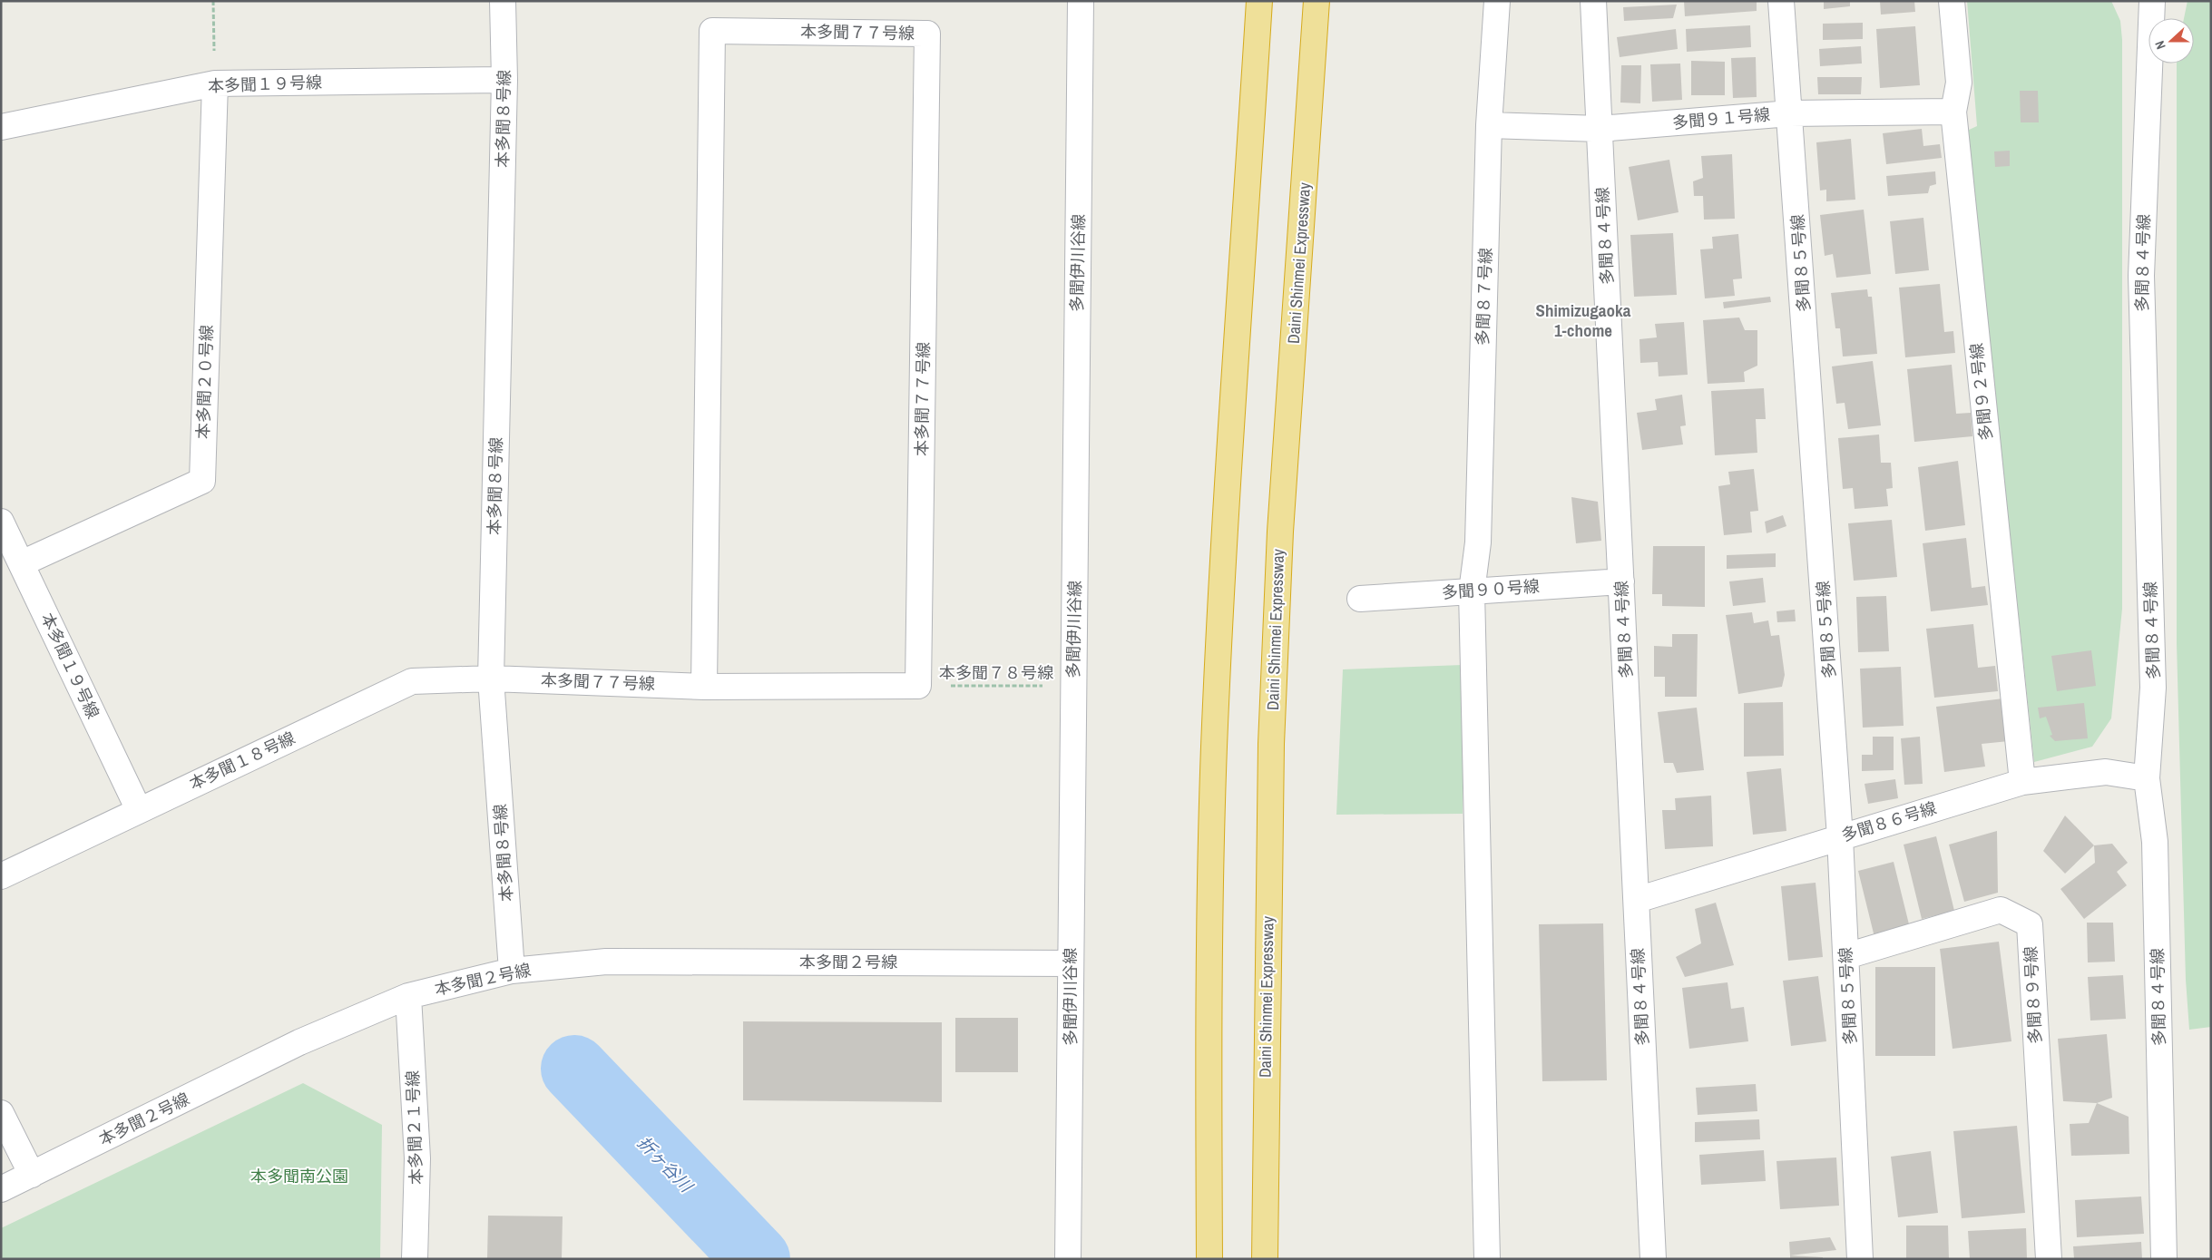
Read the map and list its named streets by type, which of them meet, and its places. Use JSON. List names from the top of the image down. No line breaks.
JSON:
{"streets":{"highway":["Daini Shinmei Expressway"],"street":["本多聞７７号線","本多聞１９号線","本多聞８号線","多聞９１号線","多聞８４号線","多聞伊川谷線","多聞８５号線","多聞８７号線","本多聞２０号線","多聞９２号線","多聞９０号線","本多聞１８号線","多聞８６号線","本多聞２号線","多聞８９号線","本多聞２１号線"],"path":["本多聞７８号線"]},"crossings":[["本多聞７７号線","本多聞８号線"],["本多聞７７号線","本多聞７８号線"],["本多聞７７号線","本多聞１８号線"],["本多聞１９号線","本多聞８号線"],["本多聞１９号線","本多聞２０号線"],["本多聞１９号線","本多聞１８号線"],["本多聞８号線","本多聞１８号線"],["本多聞８号線","本多聞２号線"],["多聞９１号線","多聞８４号線"],["多聞９１号線","多聞８５号線"],["多聞９１号線","多聞８７号線"],["多聞９１号線","多聞９２号線"],["多聞８４号線","多聞９０号線"],["多聞８４号線","多聞８６号線"],["多聞伊川谷線","本多聞７８号線"],["多聞伊川谷線","本多聞２号線"],["多聞８５号線","多聞８６号線"],["多聞８５号線","多聞８９号線"],["多聞８７号線","多聞９０号線"],["多聞９２号線","多聞８６号線"],["本多聞２号線","本多聞２１号線"]],"districts":["Shimizugaoka 1-chome"],"water":["折ヶ谷川"],"parks":["本多聞南公園"],"north":"left"}
